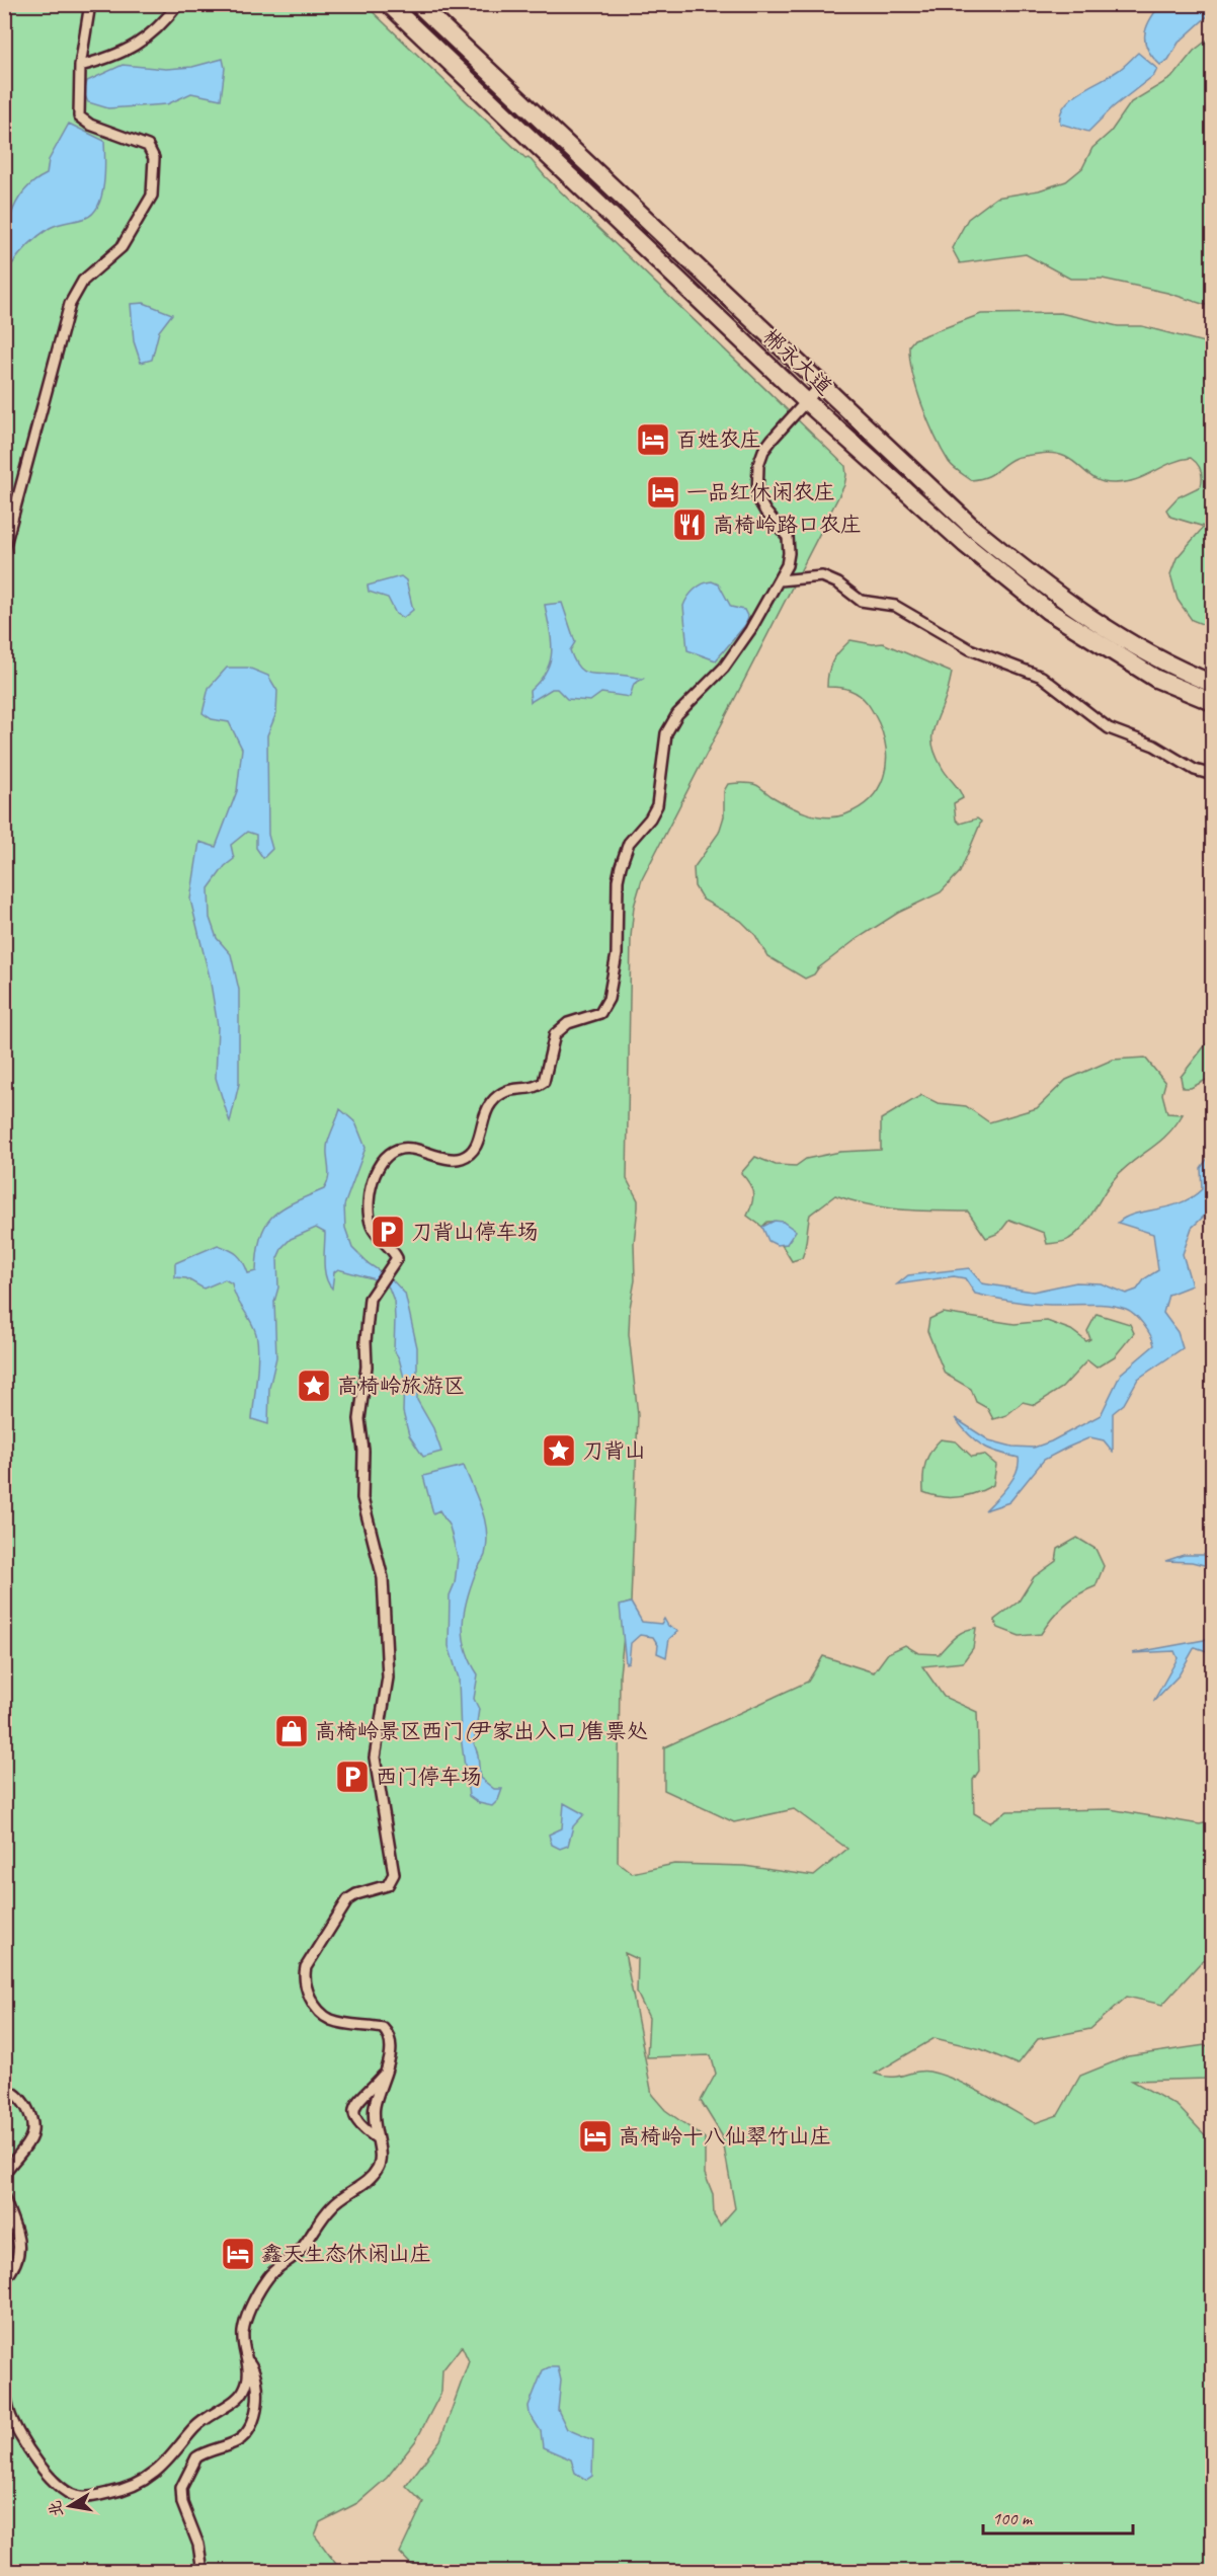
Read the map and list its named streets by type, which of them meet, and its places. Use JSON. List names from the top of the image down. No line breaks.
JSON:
{"streets":{"highway":["郴永大道"]},"places":{"hotel":["百姓农庄","一品红休闲农庄","高椅岭十八仙翠竹山庄","鑫天生态休闲山庄"],"restaurant":["高椅岭路口农庄"],"parking":["刀背山停车场","西门停车场"],"place":["高椅岭旅游区","刀背山"],"shop":["高椅岭景区西门(尹家出入口)售票处"]},"scale_bar":"100 m","north":"left"}
